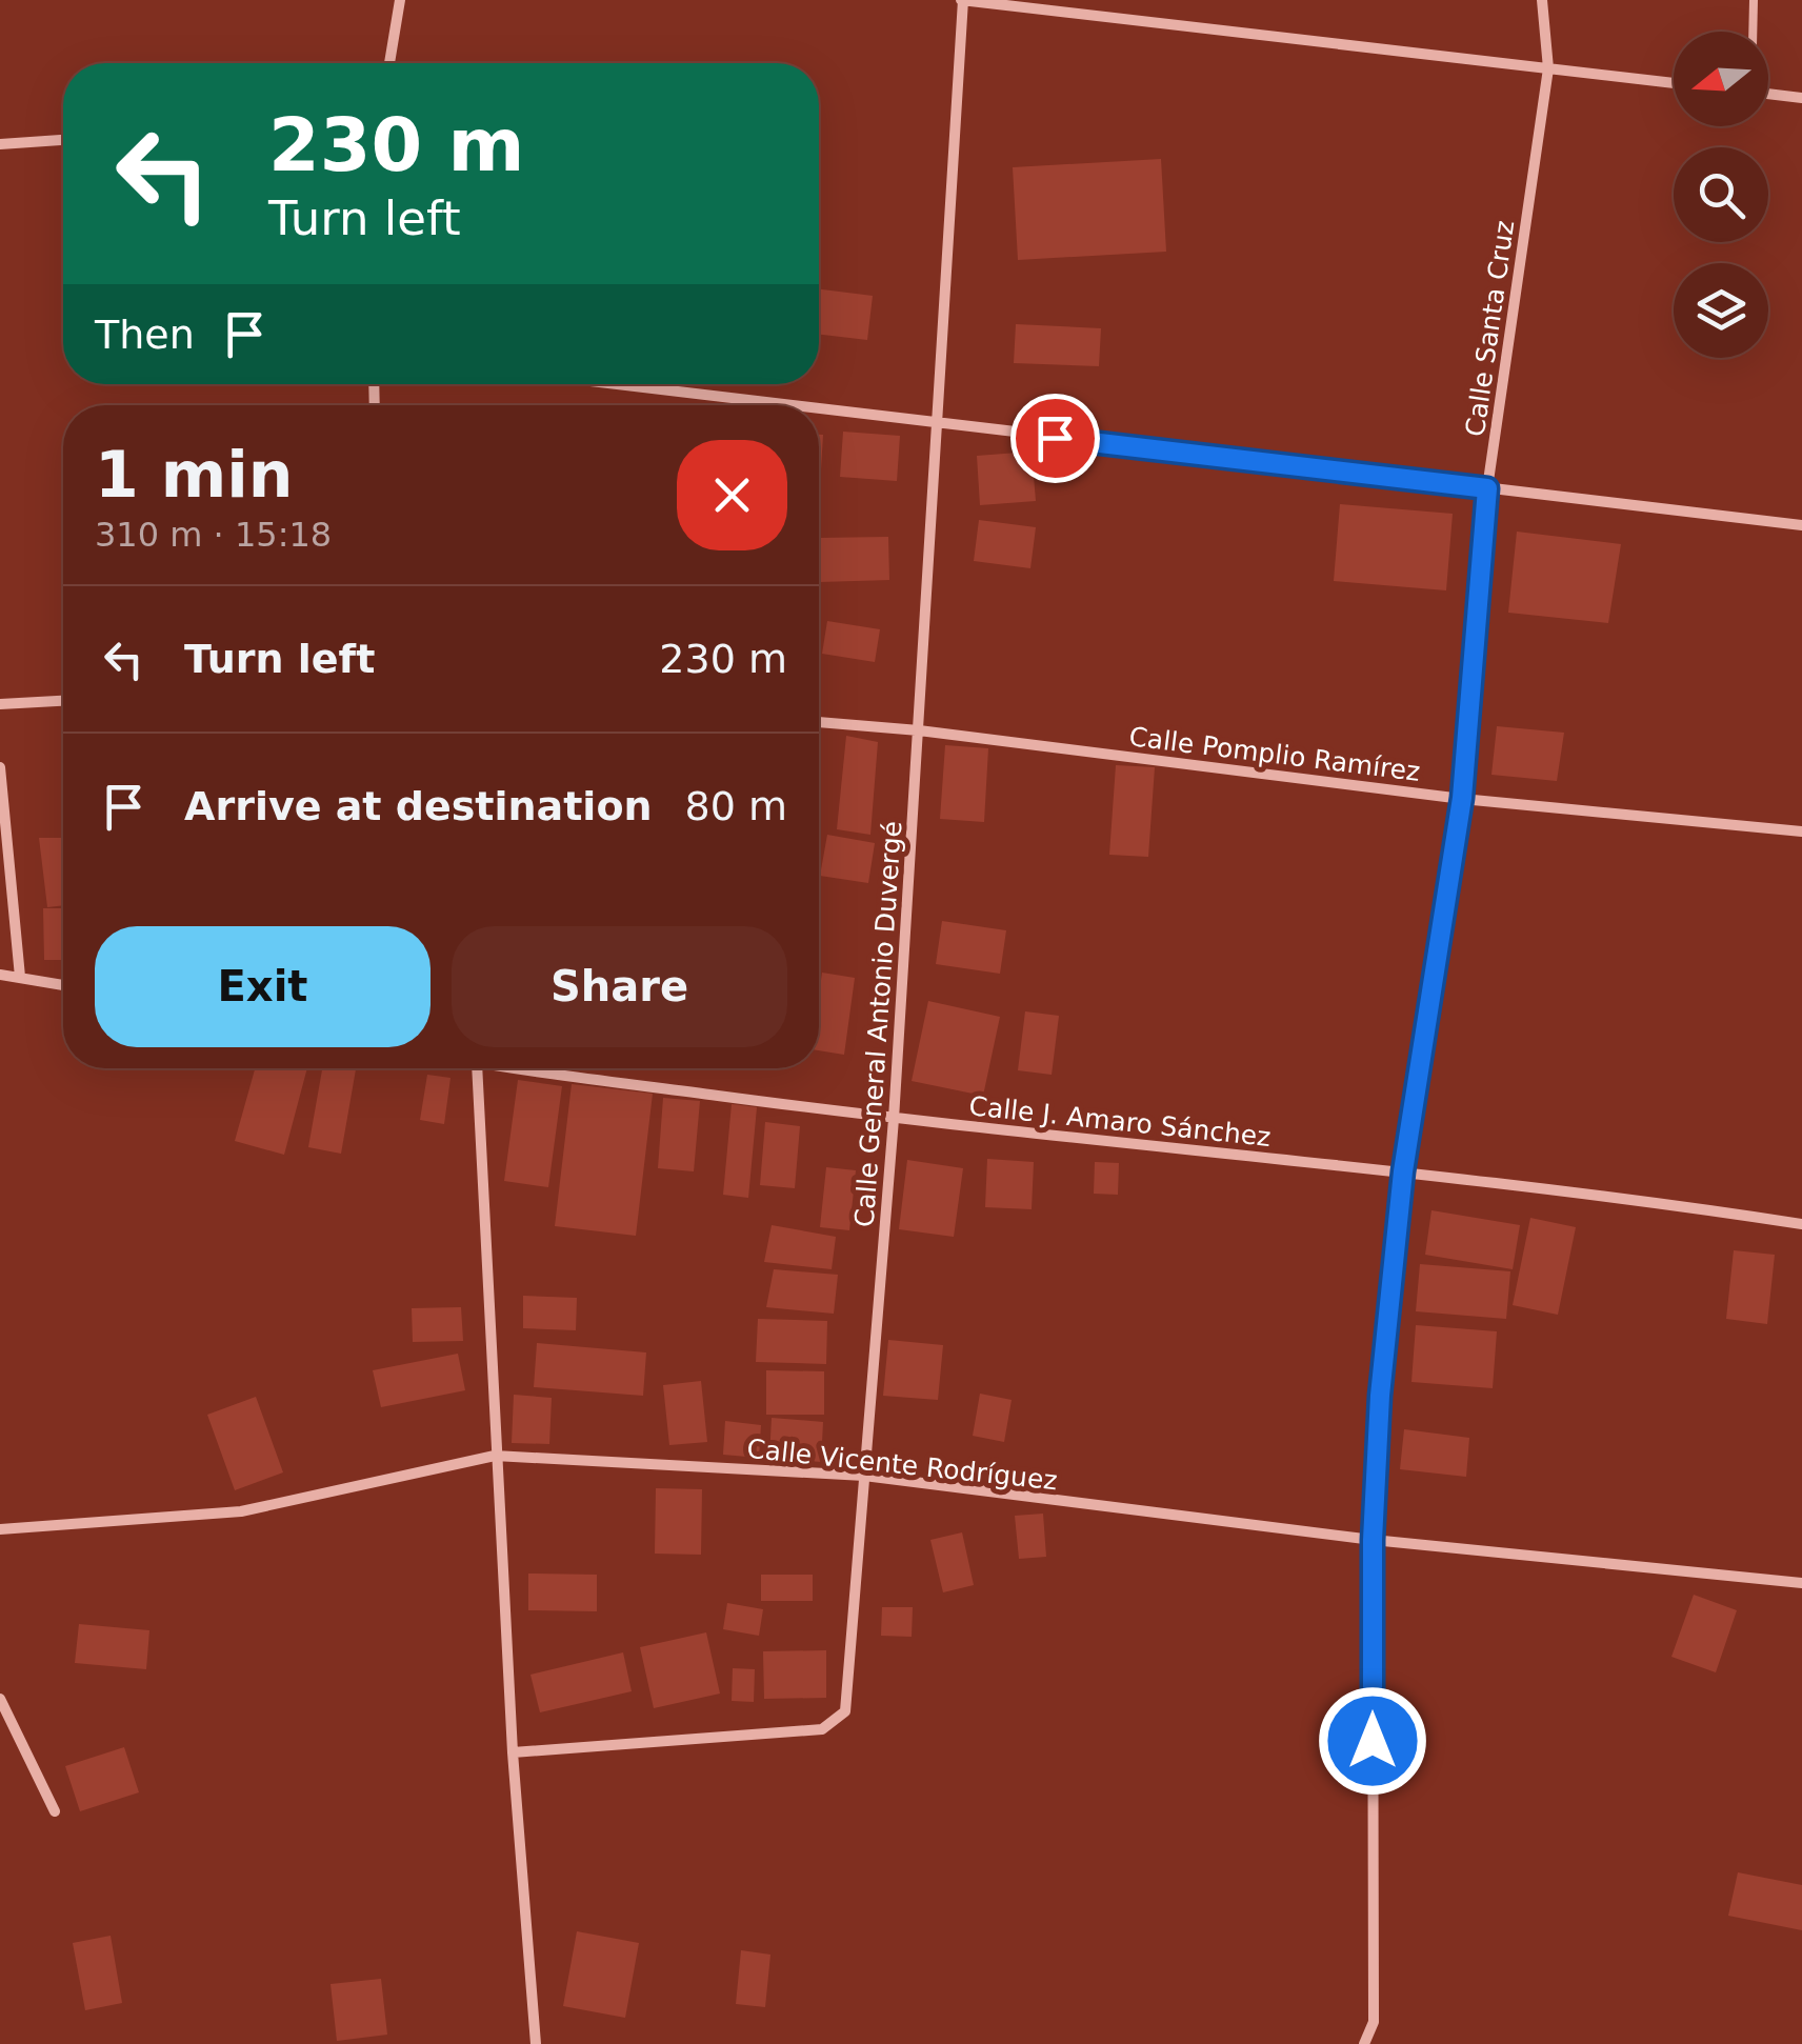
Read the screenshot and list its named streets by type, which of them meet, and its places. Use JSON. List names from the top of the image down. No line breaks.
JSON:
{"streets":{"street":["Calle Santa Cruz","Calle Pomplio Ramírez","Calle General Antonio Duvergé","Calle J. Amaro Sánchez","Calle Vicente Rodríguez"]},"crossings":[["Calle Santa Cruz","Calle Pomplio Ramírez"],["Calle Santa Cruz","Calle J. Amaro Sánchez"],["Calle Santa Cruz","Calle Vicente Rodríguez"],["Calle Pomplio Ramírez","Calle General Antonio Duvergé"],["Calle General Antonio Duvergé","Calle J. Amaro Sánchez"],["Calle General Antonio Duvergé","Calle Vicente Rodríguez"]],"north":"left","page":{"turn":["230 m","Turn left"],"then":"Then","heading":["1 min","310 m · 15:18"],"list":[{"name":"Turn left","value":"230 m"},{"name":"Arrive at destination","value":"80 m"}],"buttons":["Exit","Share"]}}
